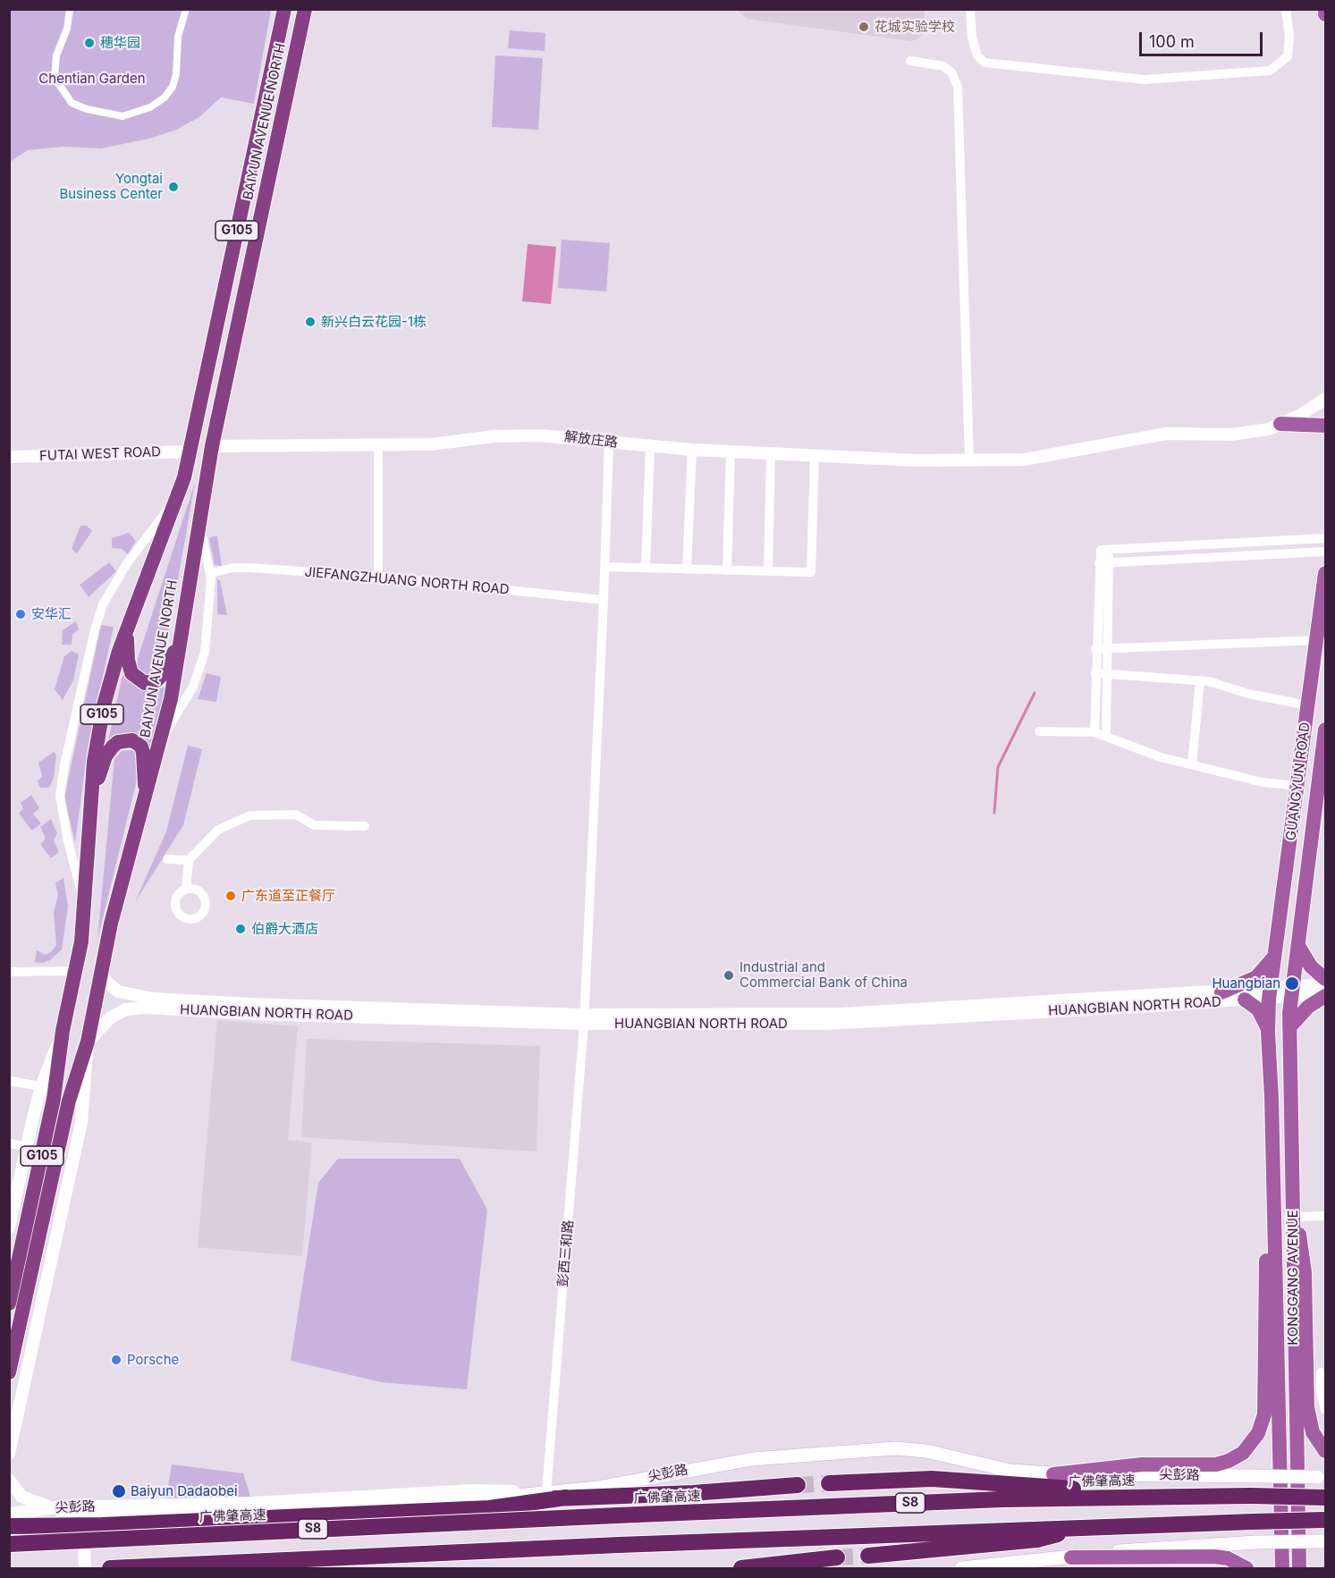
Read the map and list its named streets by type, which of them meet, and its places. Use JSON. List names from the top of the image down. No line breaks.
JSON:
{"streets":{"highway":["BAIYUN AVENUE NORTH","G105","广佛肇高速","S8"],"main road":["GUANGYUN ROAD","KONGGANG AVENUE","尖彭路"],"street":["解放庄路","FUTAI WEST ROAD","JIEFANGZHUANG NORTH ROAD","HUANGBIAN NORTH ROAD","彭西三和路"]},"crossings":[["BAIYUN AVENUE NORTH","解放庄路"],["BAIYUN AVENUE NORTH","FUTAI WEST ROAD"],["BAIYUN AVENUE NORTH","HUANGBIAN NORTH ROAD"],["解放庄路","彭西三和路"],["JIEFANGZHUANG NORTH ROAD","彭西三和路"],["GUANGYUN ROAD","HUANGBIAN NORTH ROAD"],["GUANGYUN ROAD","KONGGANG AVENUE"],["HUANGBIAN NORTH ROAD","彭西三和路"],["HUANGBIAN NORTH ROAD","KONGGANG AVENUE"],["彭西三和路","尖彭路"]],"parks":["Chentian Garden"],"places":["花城实验学校","穗华园","Yongtai Business Center","新兴白云花园-1栋","安华汇","广东道至正餐厅","伯爵大酒店","Industrial and Commercial Bank of China","Huangbian","Porsche","Baiyun Dadaobei"],"scale_bar":"100 m"}
